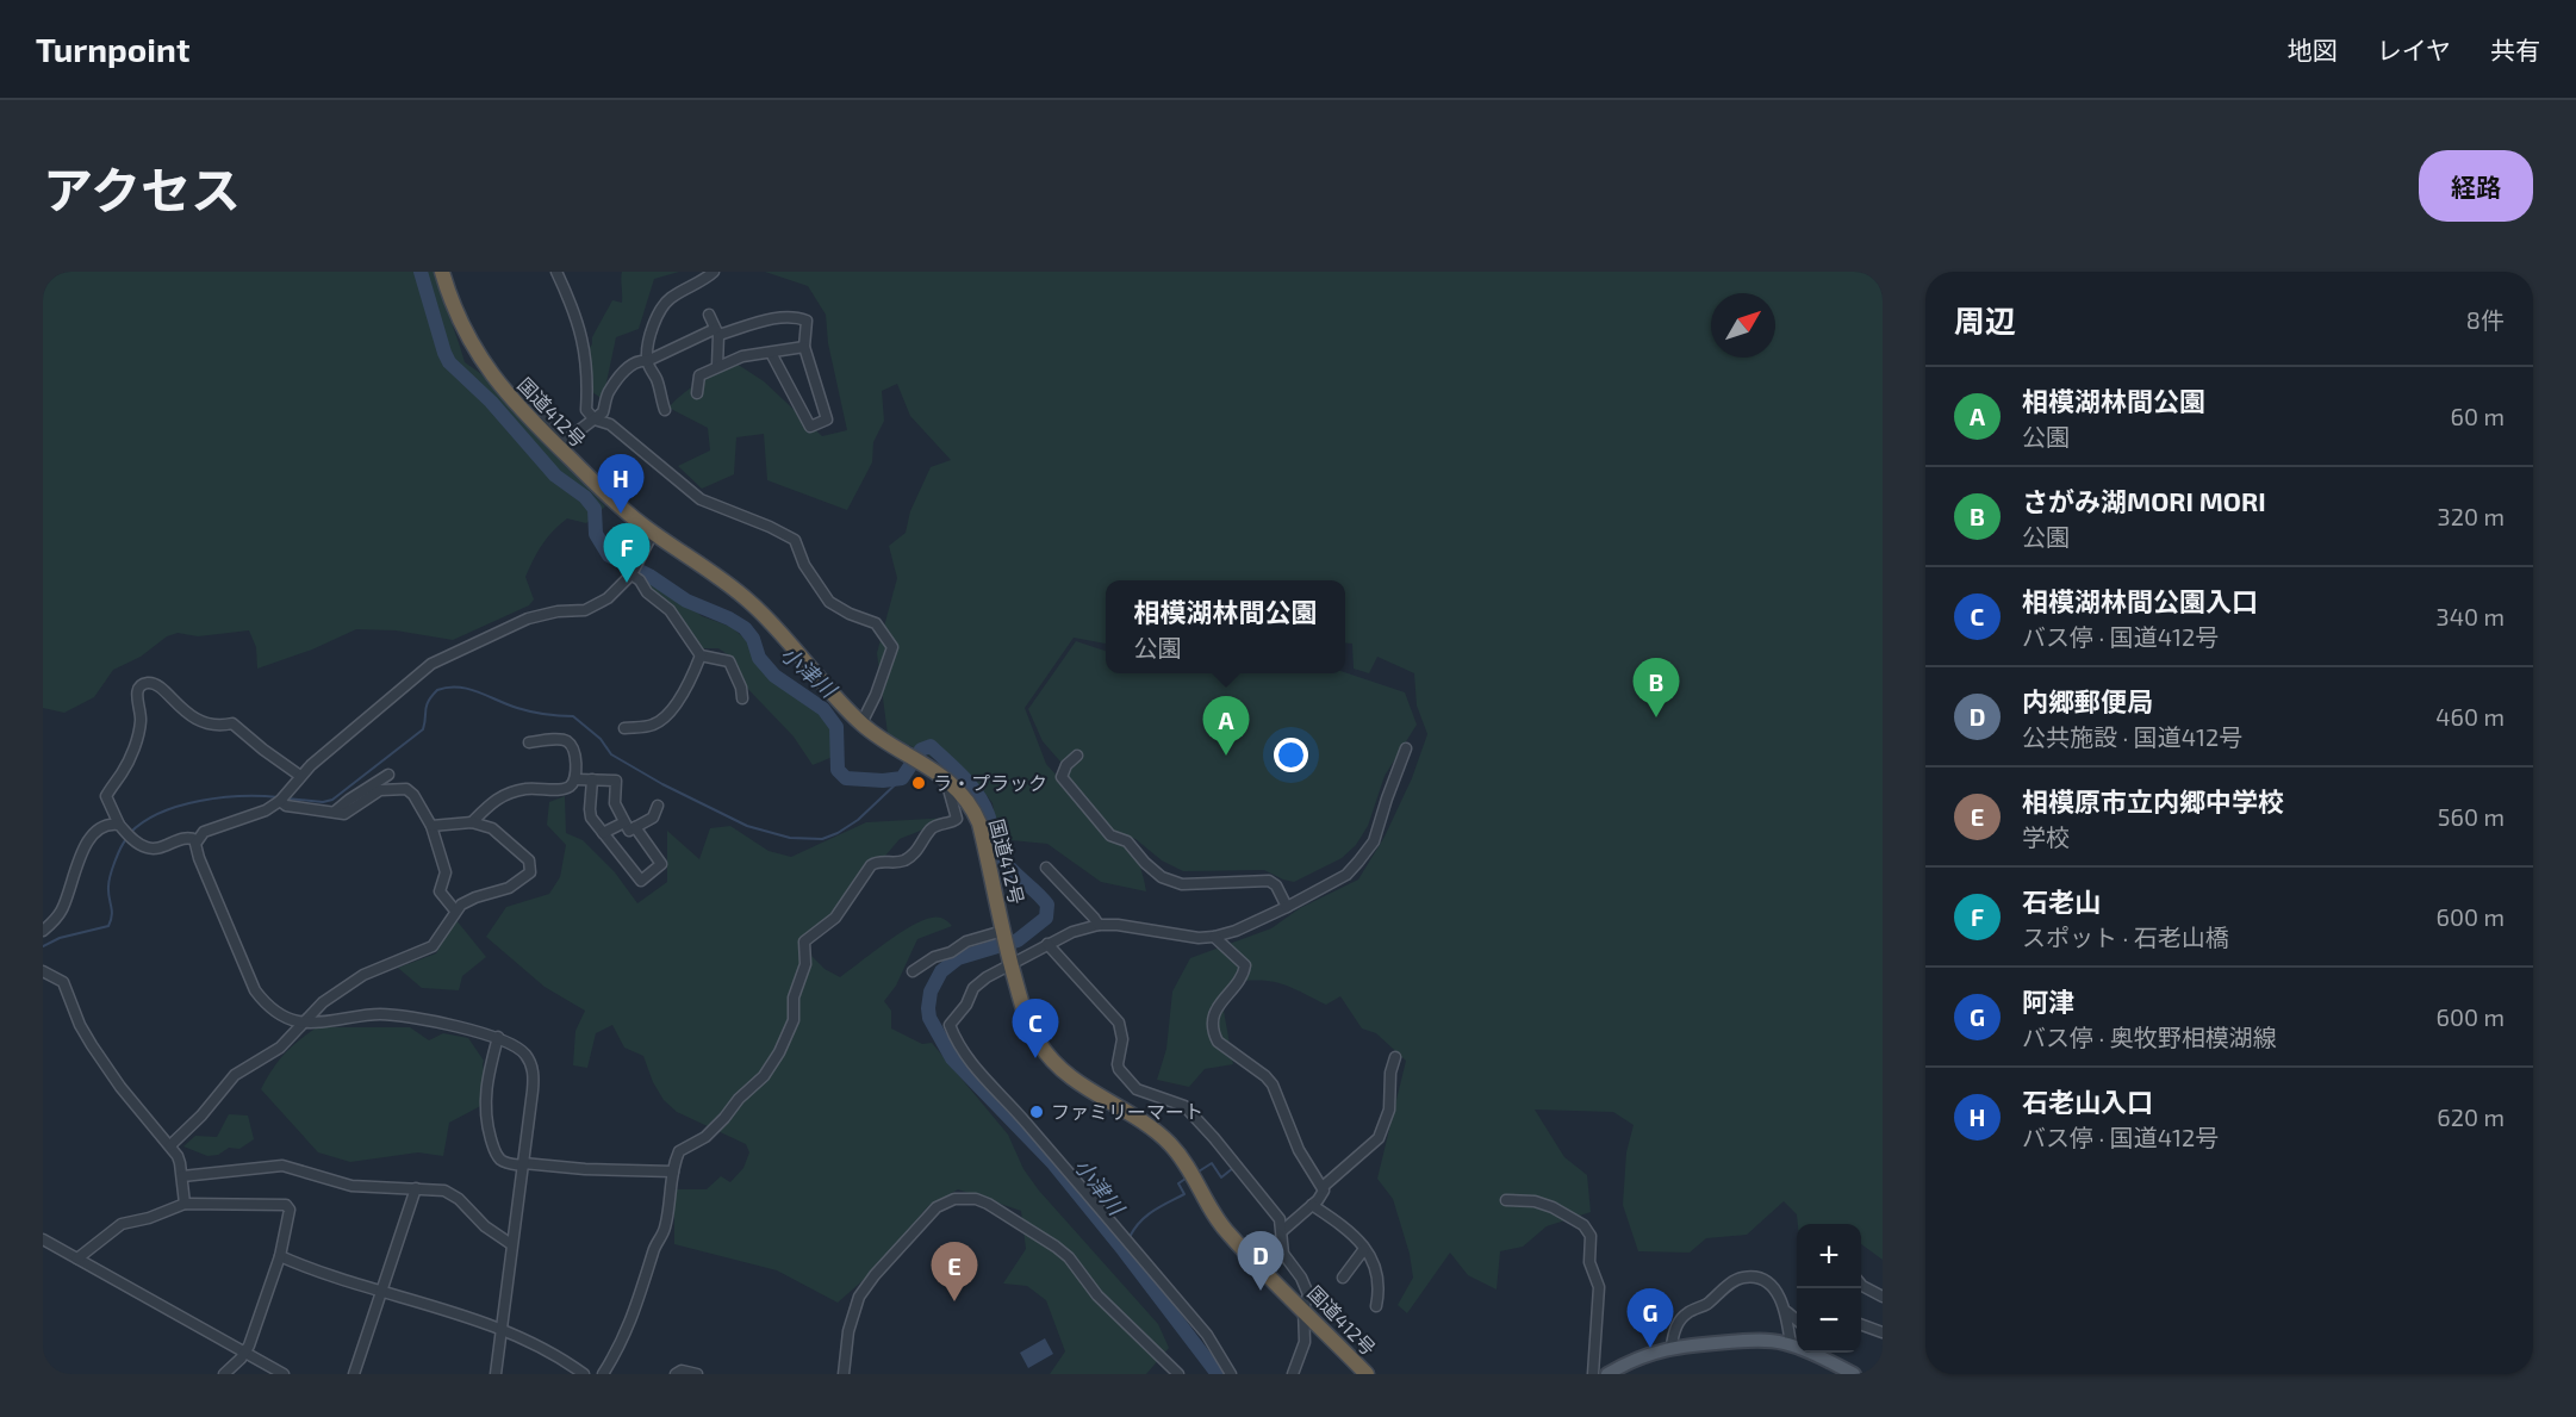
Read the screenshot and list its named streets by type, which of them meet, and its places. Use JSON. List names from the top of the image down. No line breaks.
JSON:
{"streets":{"highway":["国道412号"]},"water":["小津川"],"places":["ラ・プラック","ファミリーマート"],"north":"top right","page":{"header":"Turnpoint","nav":["地図","レイヤ","共有"],"title":"アクセス","buttons":"経路","heading":["周辺","8件"],"list":[{"mark":"A","name":"相模湖林間公園","note":"公園","value":"60 m"},{"mark":"B","name":"さがみ湖MORI MORI","note":"公園","value":"320 m"},{"mark":"C","name":"相模湖林間公園入口","note":"バス停 · 国道412号","value":"340 m"},{"mark":"D","name":"内郷郵便局","note":"公共施設 · 国道412号","value":"460 m"},{"mark":"E","name":"相模原市立内郷中学校","note":"学校","value":"560 m"},{"mark":"F","name":"石老山","note":"スポット · 石老山橋","value":"600 m"},{"mark":"G","name":"阿津","note":"バス停 · 奥牧野相模湖線","value":"600 m"},{"mark":"H","name":"石老山入口","note":"バス停 · 国道412号","value":"620 m"}],"pins":["H","F","B","A","C","D","E","G"],"popup":["相模湖林間公園","公園"],"map_buttons":["+","−"]}}
